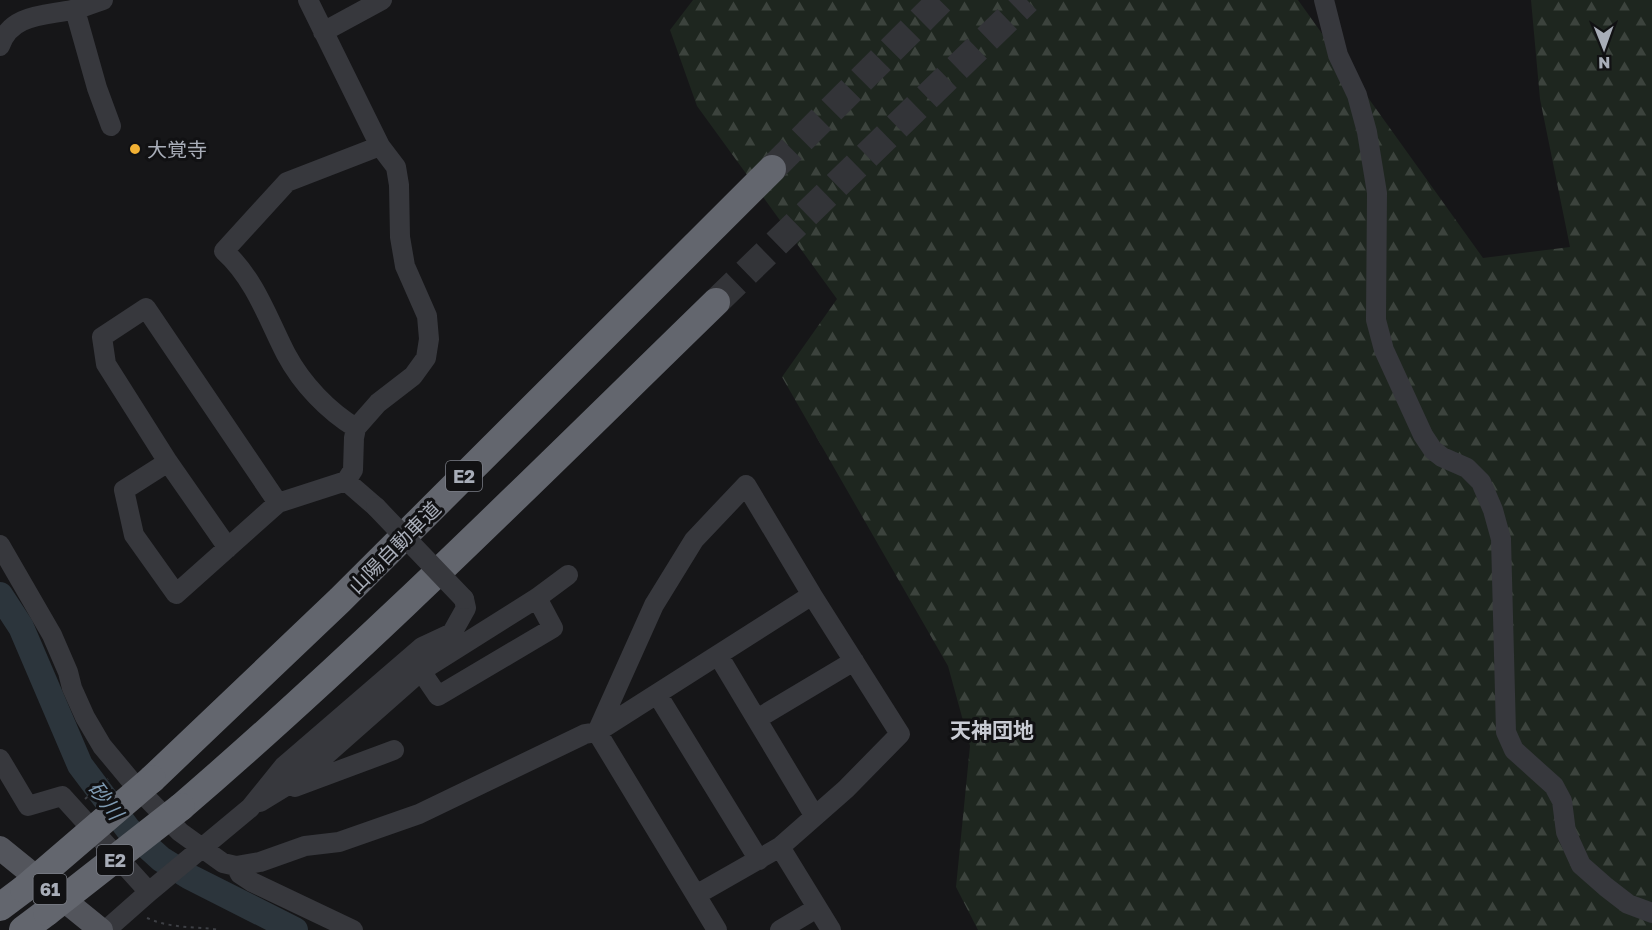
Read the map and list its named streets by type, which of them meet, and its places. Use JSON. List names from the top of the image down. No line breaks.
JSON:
{"streets":{"highway":["E2","山陽自動車道"],"main road":["61"]},"districts":["天神団地"],"water":["砂川"],"places":["大覚寺"],"north":"bottom"}
